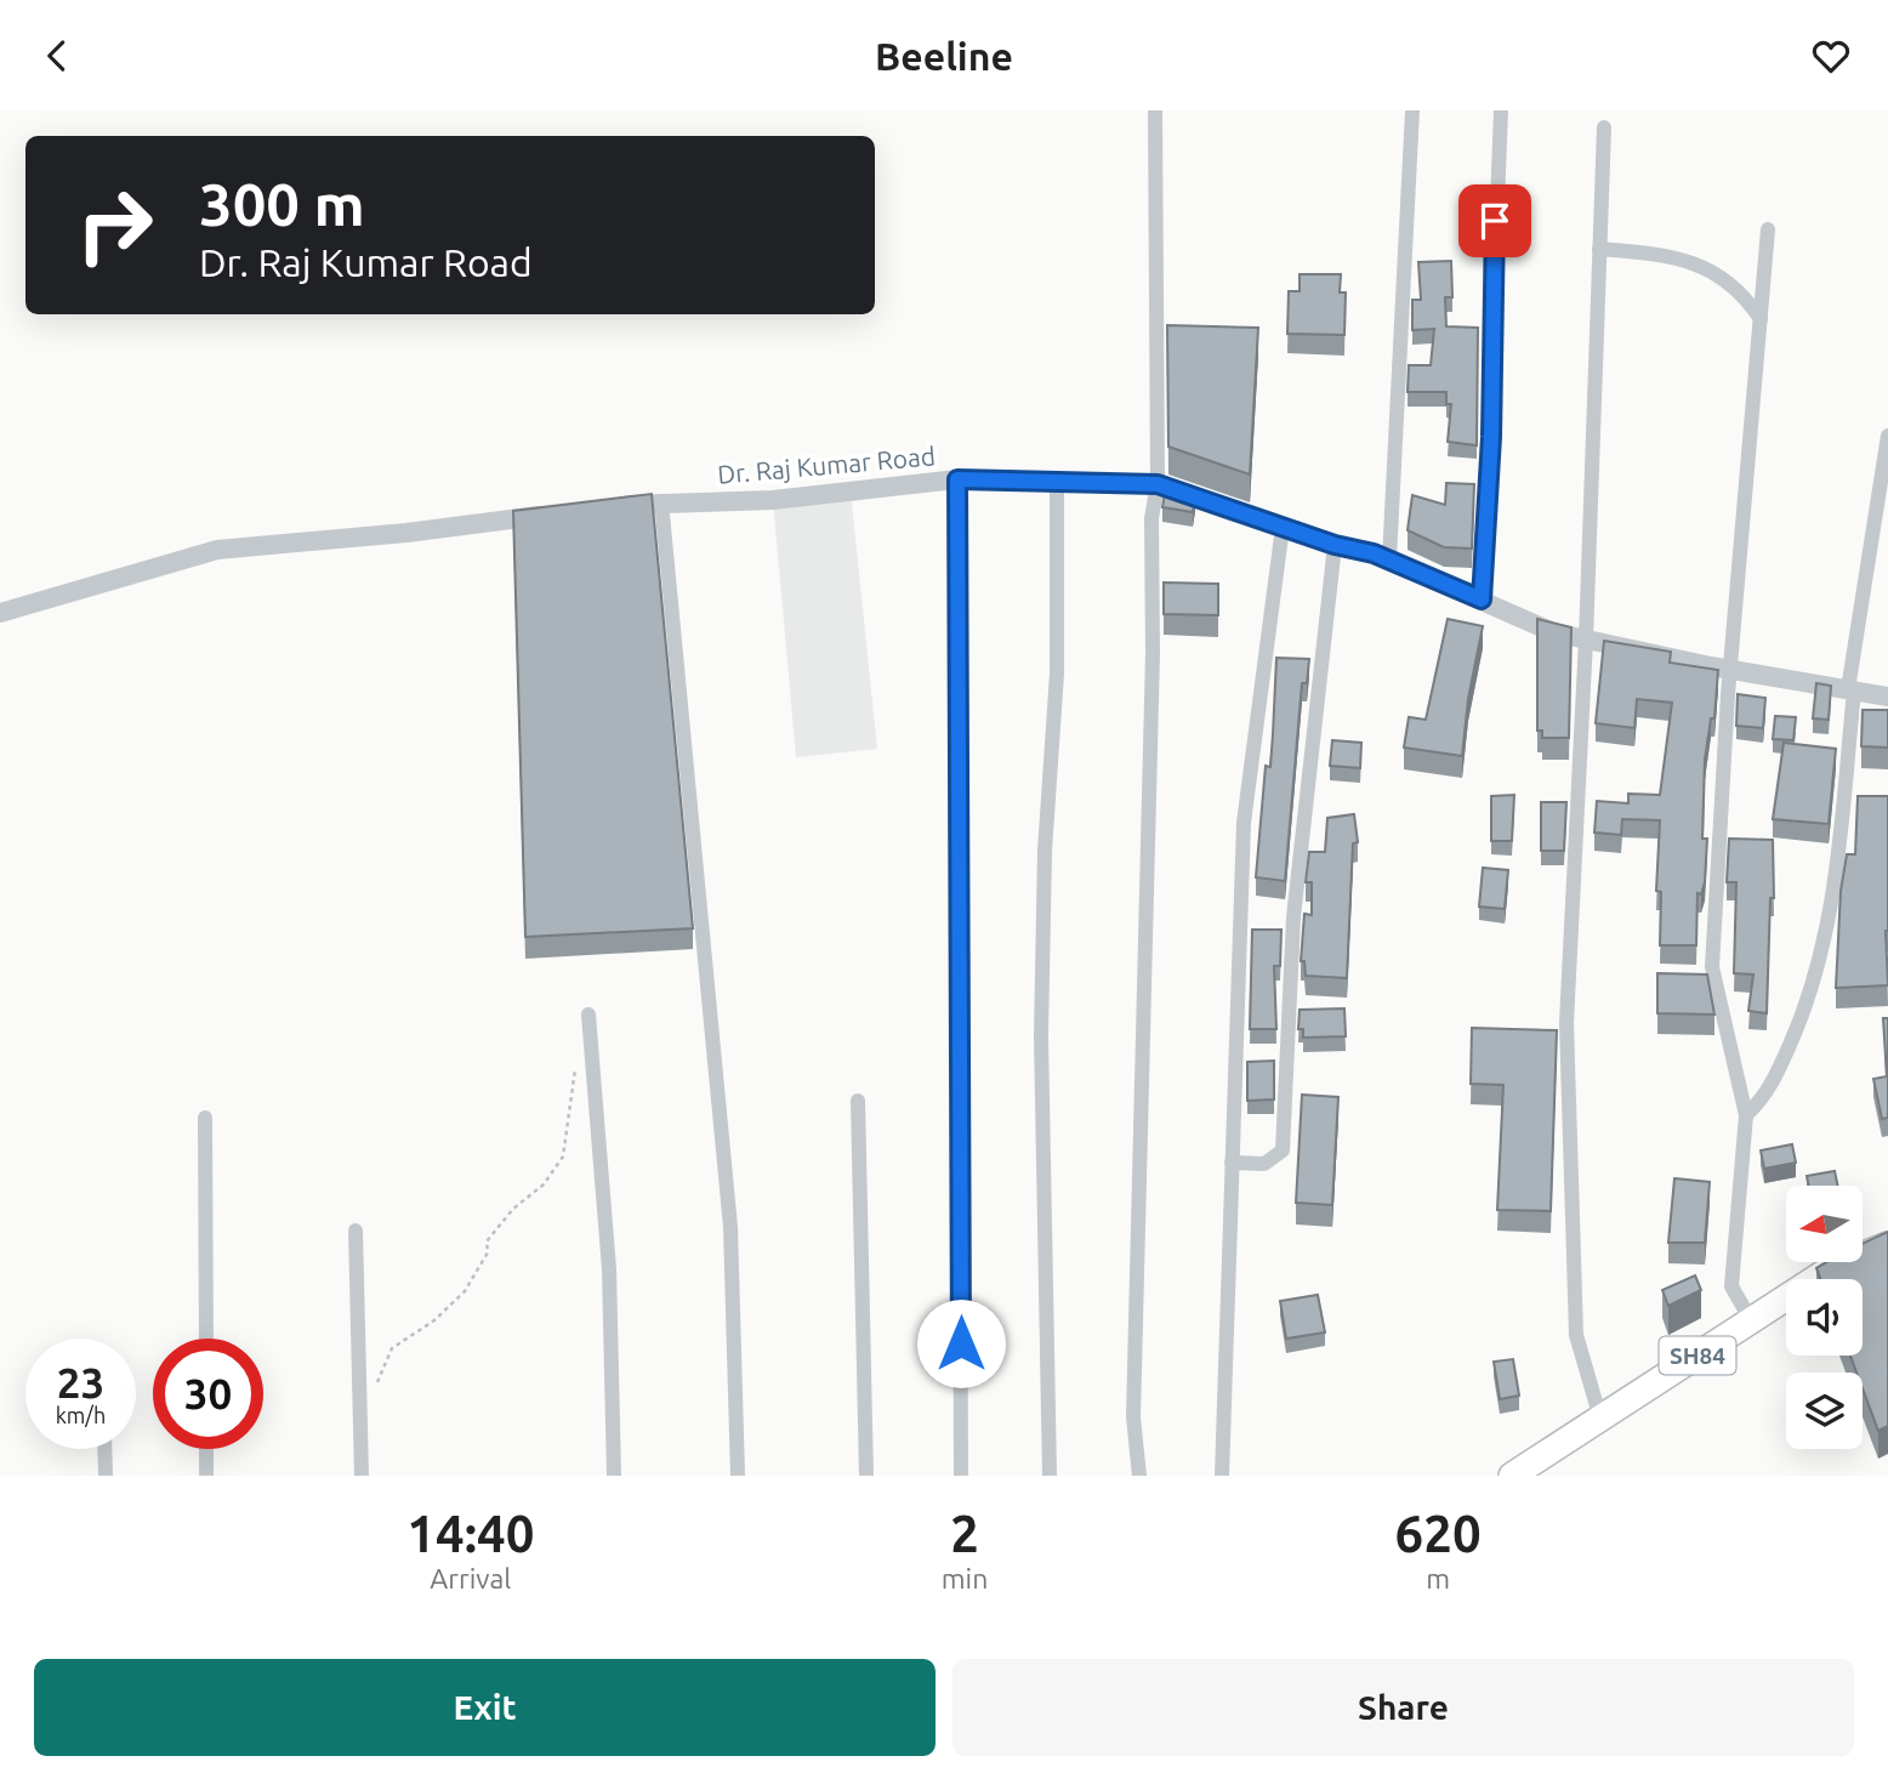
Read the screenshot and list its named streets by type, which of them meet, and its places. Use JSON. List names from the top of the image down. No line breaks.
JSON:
{"streets":{"main road":["SH84"],"street":["Dr. Raj Kumar Road"]},"north":"left","page":{"header":"Beeline","turn":["300 m","Dr. Raj Kumar Road"],"speed":"23 km/h","limit":"30","eta":["14:40","Arrival","2","min","620","m"],"buttons":["Exit","Share"]}}
